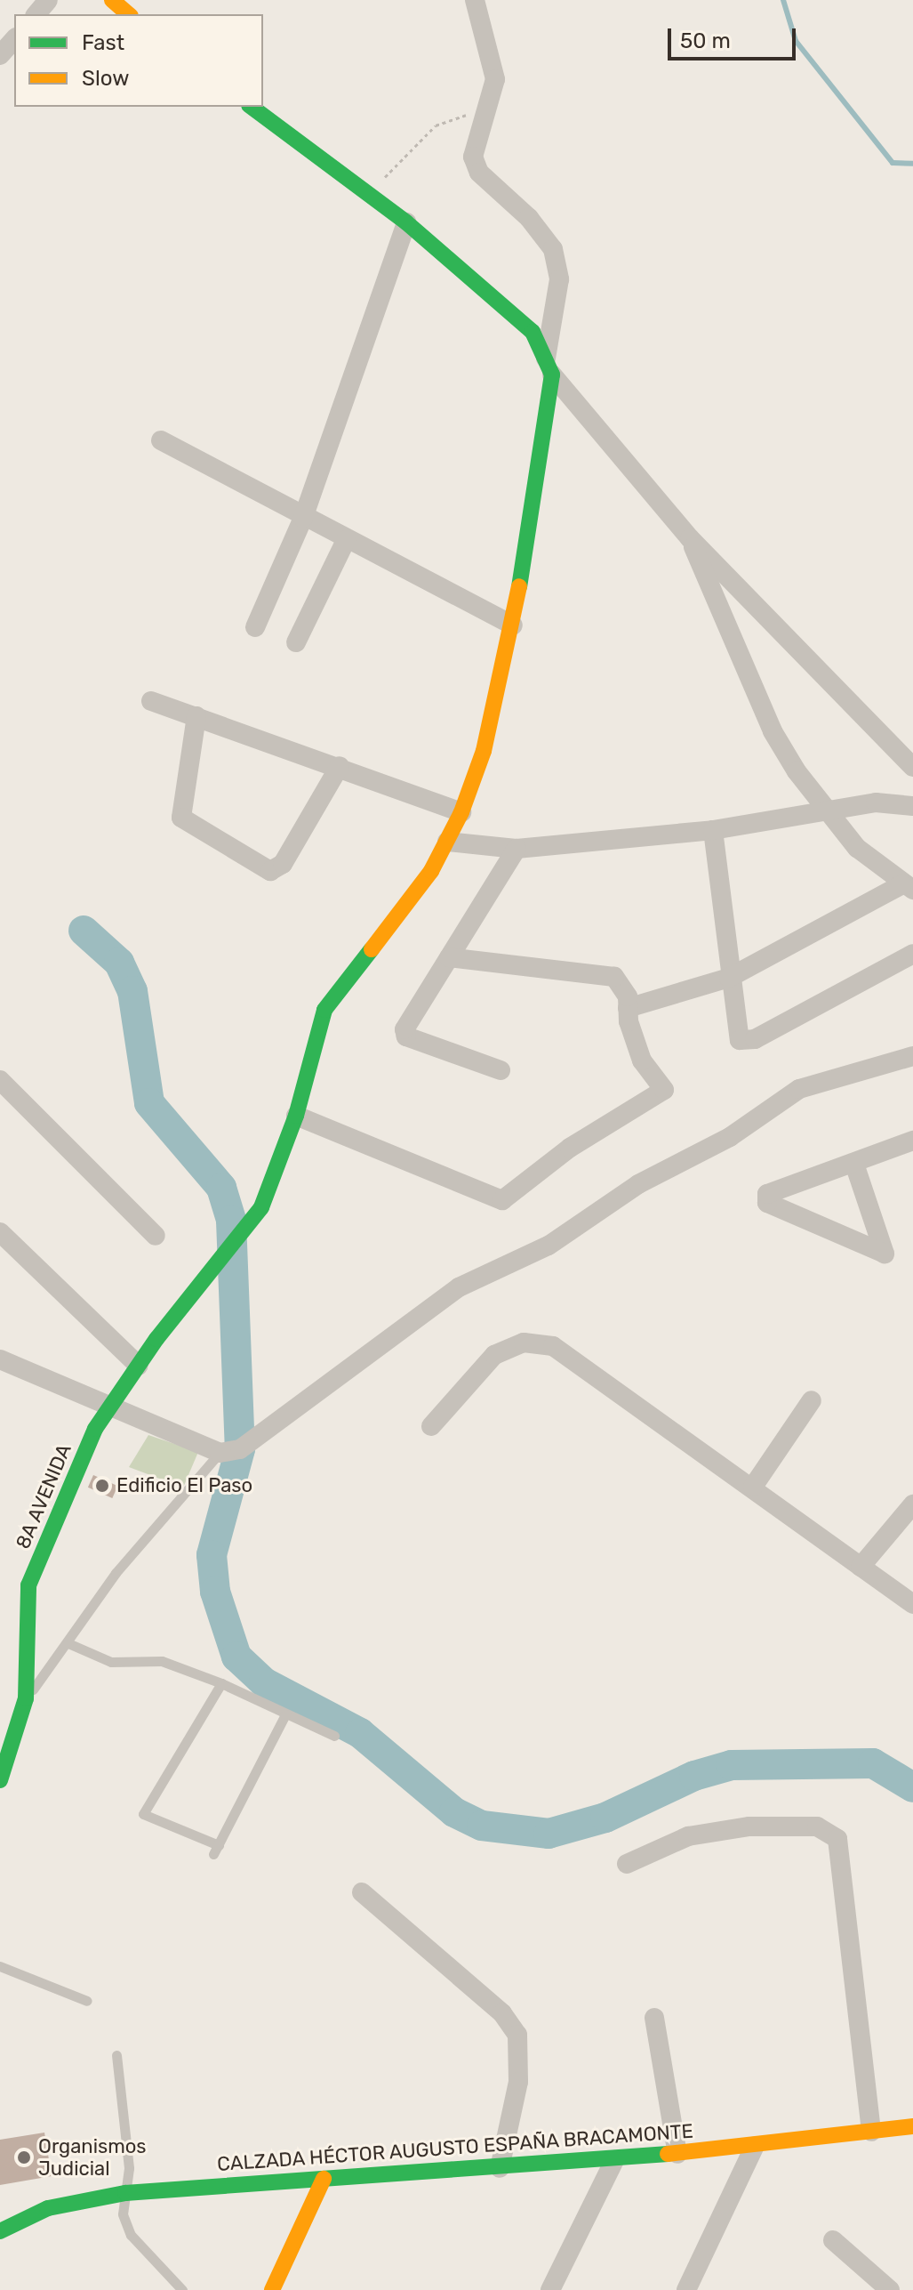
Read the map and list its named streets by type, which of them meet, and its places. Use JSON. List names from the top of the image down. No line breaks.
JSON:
{"streets":{"street":["8A AVENIDA","CALZADA HÉCTOR AUGUSTO ESPAÑA BRACAMONTE"]},"places":["Edificio El Paso","Organismos Judicial"],"legend":["Fast","Slow"],"scale_bar":"50 m"}
